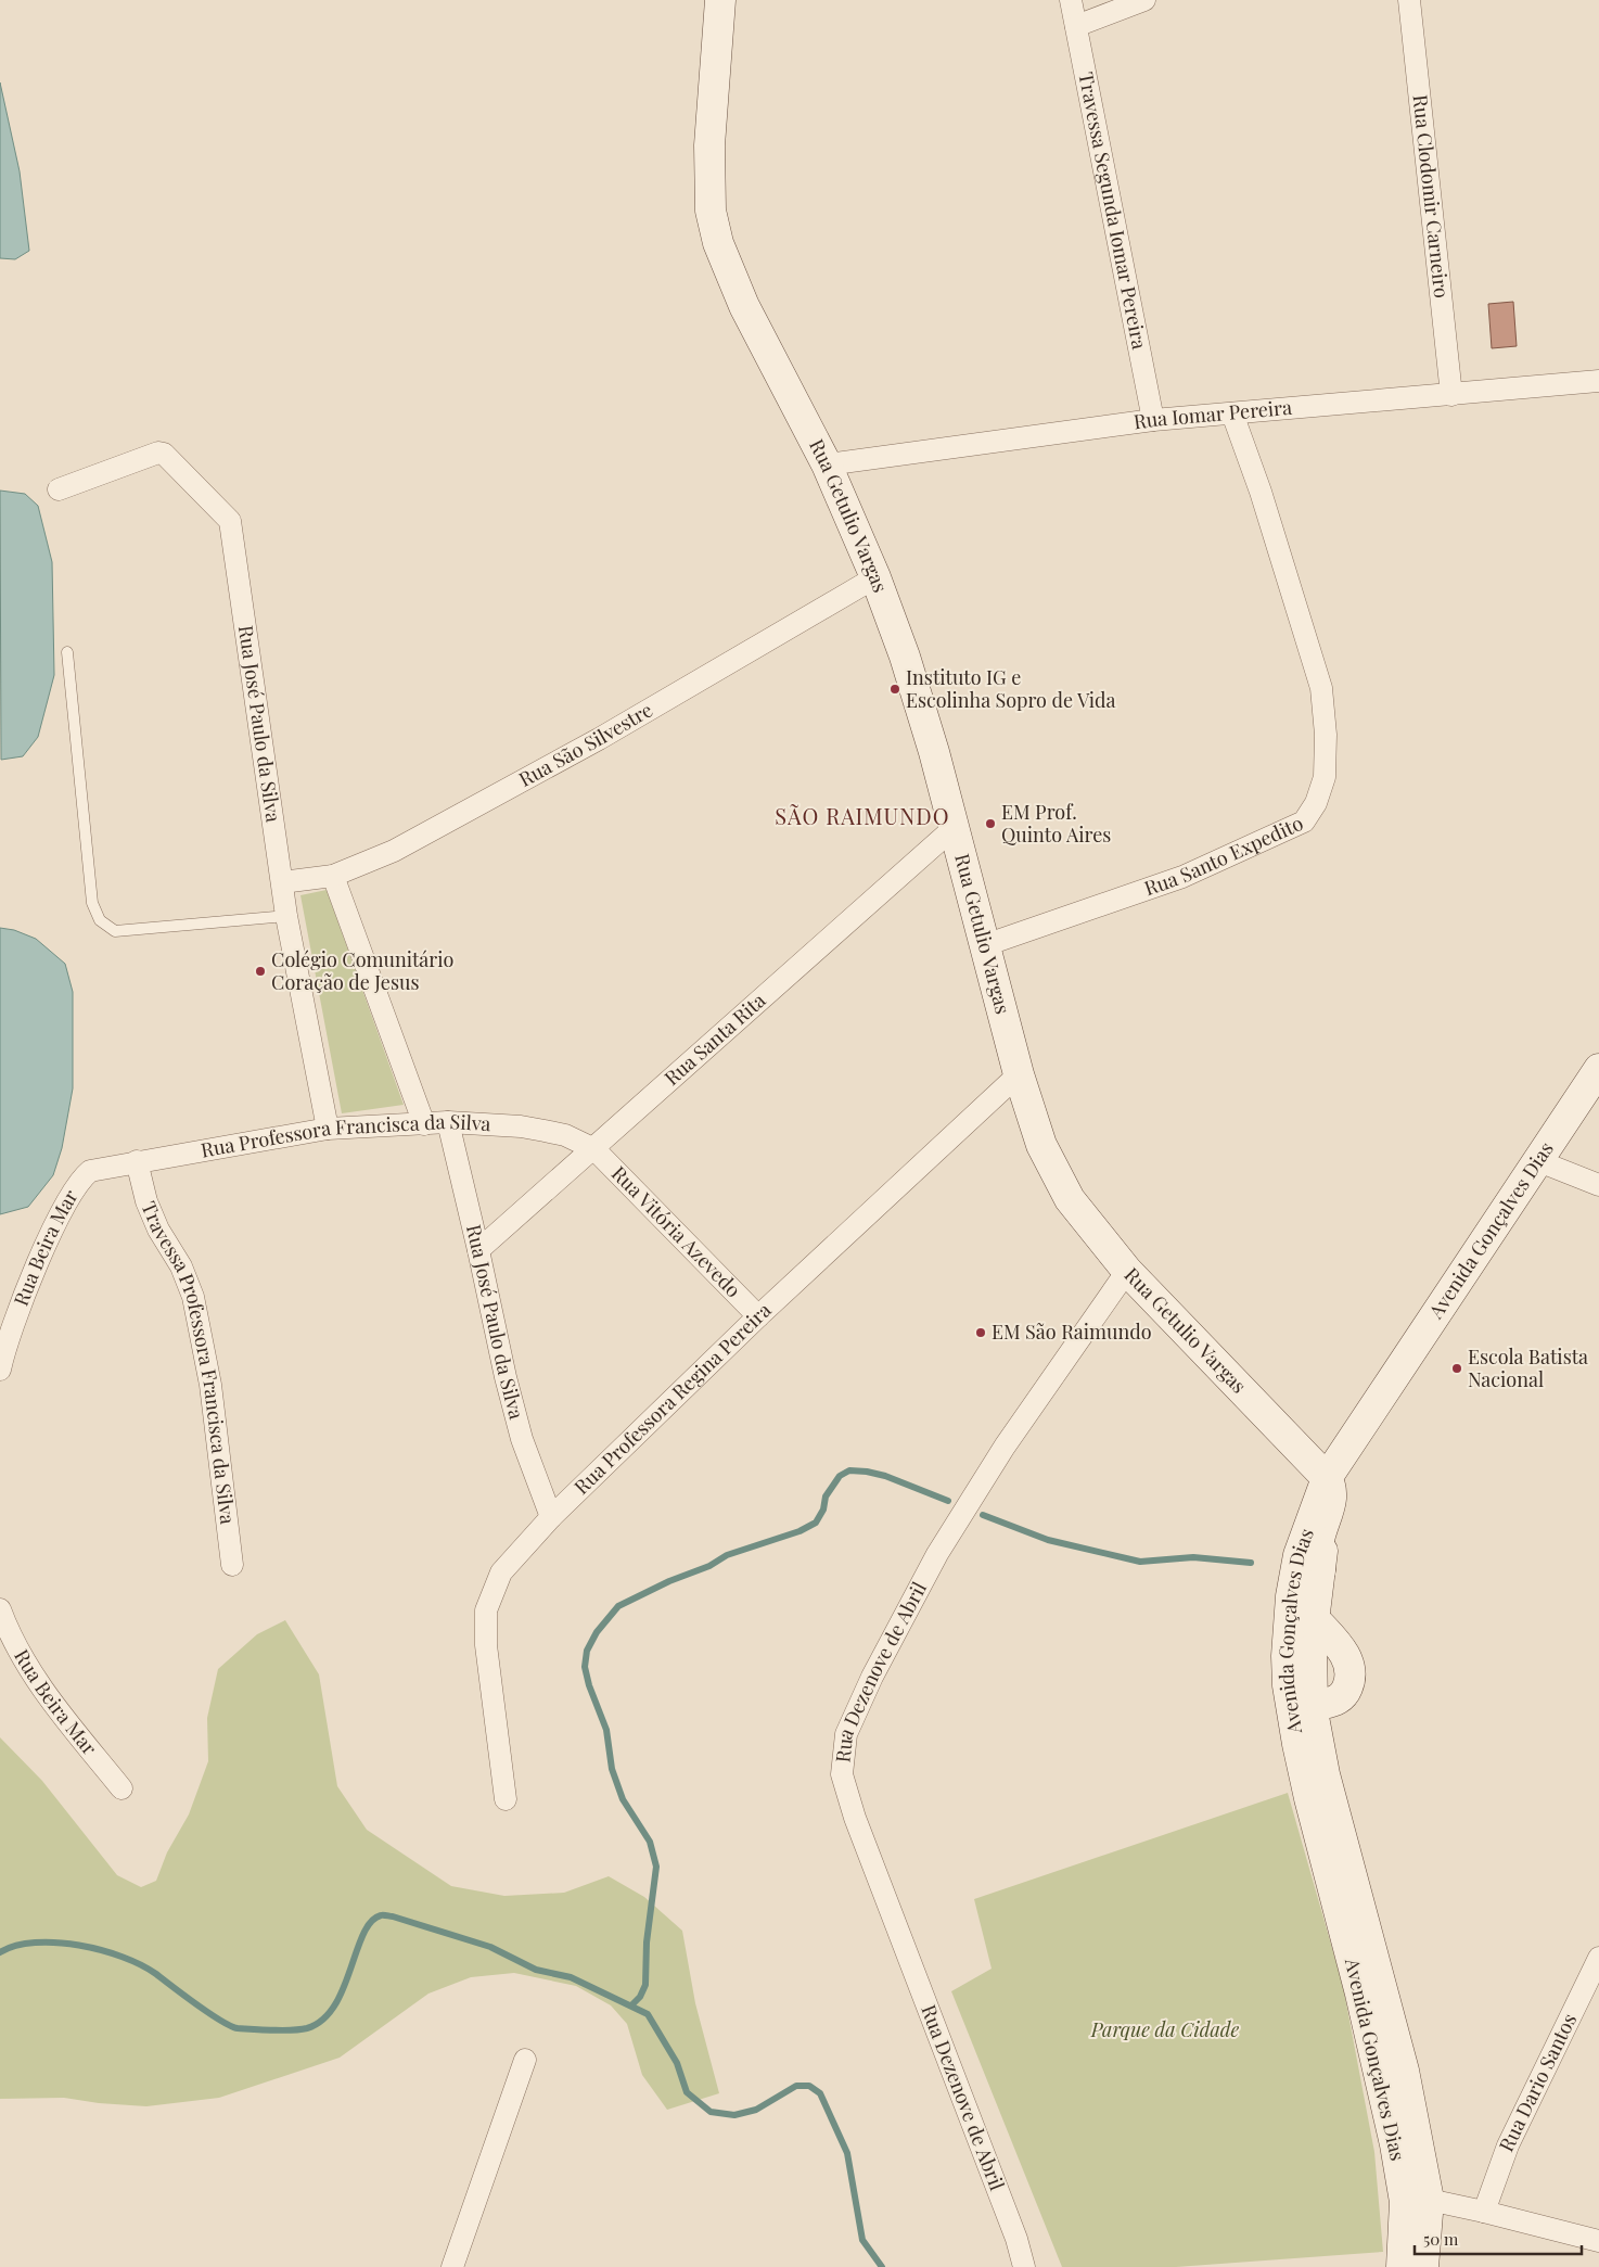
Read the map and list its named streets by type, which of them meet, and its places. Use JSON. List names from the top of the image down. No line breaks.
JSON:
{"streets":{"main road":["Rua Getulio Vargas","Avenida Gonçalves Dias"],"street":["Rua Clodomir Carneiro","Travessa Segunda Iomar Pereira","Rua Iomar Pereira","Rua José Paulo da Silva","Rua São Silvestre","Rua Santo Expedito","Rua Santa Rita","Rua Professora Francisca da Silva","Rua Vitória Azevedo","Rua Beira Mar","Travessa Professora Francisca da Silva","Rua Professora Regina Pereira","Rua Dezenove de Abril","Rua Dario Santos"]},"crossings":[["Rua Clodomir Carneiro","Rua Iomar Pereira"],["Travessa Segunda Iomar Pereira","Rua Iomar Pereira"],["Rua Iomar Pereira","Rua Getulio Vargas"],["Rua Iomar Pereira","Rua Santo Expedito"],["Rua Getulio Vargas","Rua São Silvestre"],["Rua Getulio Vargas","Rua Santo Expedito"],["Rua Getulio Vargas","Rua Santa Rita"],["Rua Getulio Vargas","Avenida Gonçalves Dias"],["Rua Getulio Vargas","Rua Professora Regina Pereira"],["Rua Getulio Vargas","Rua Dezenove de Abril"],["Rua José Paulo da Silva","Rua São Silvestre"],["Rua José Paulo da Silva","Rua Santa Rita"],["Rua José Paulo da Silva","Rua Professora Francisca da Silva"],["Rua José Paulo da Silva","Rua Professora Regina Pereira"],["Rua Santa Rita","Rua Professora Francisca da Silva"],["Rua Santa Rita","Rua Vitória Azevedo"],["Rua Professora Francisca da Silva","Rua Vitória Azevedo"],["Rua Professora Francisca da Silva","Rua Beira Mar"],["Rua Professora Francisca da Silva","Travessa Professora Francisca da Silva"],["Rua Vitória Azevedo","Rua Professora Regina Pereira"]],"districts":["SÃO RAIMUNDO"],"parks":["Parque da Cidade"],"places":["Instituto IG e Escolinha Sopro de Vida","EM Prof. Quinto Aires","Colégio Comunitário Coração de Jesus","EM São Raimundo","Escola Batista Nacional"],"scale_bar":"50 m"}
